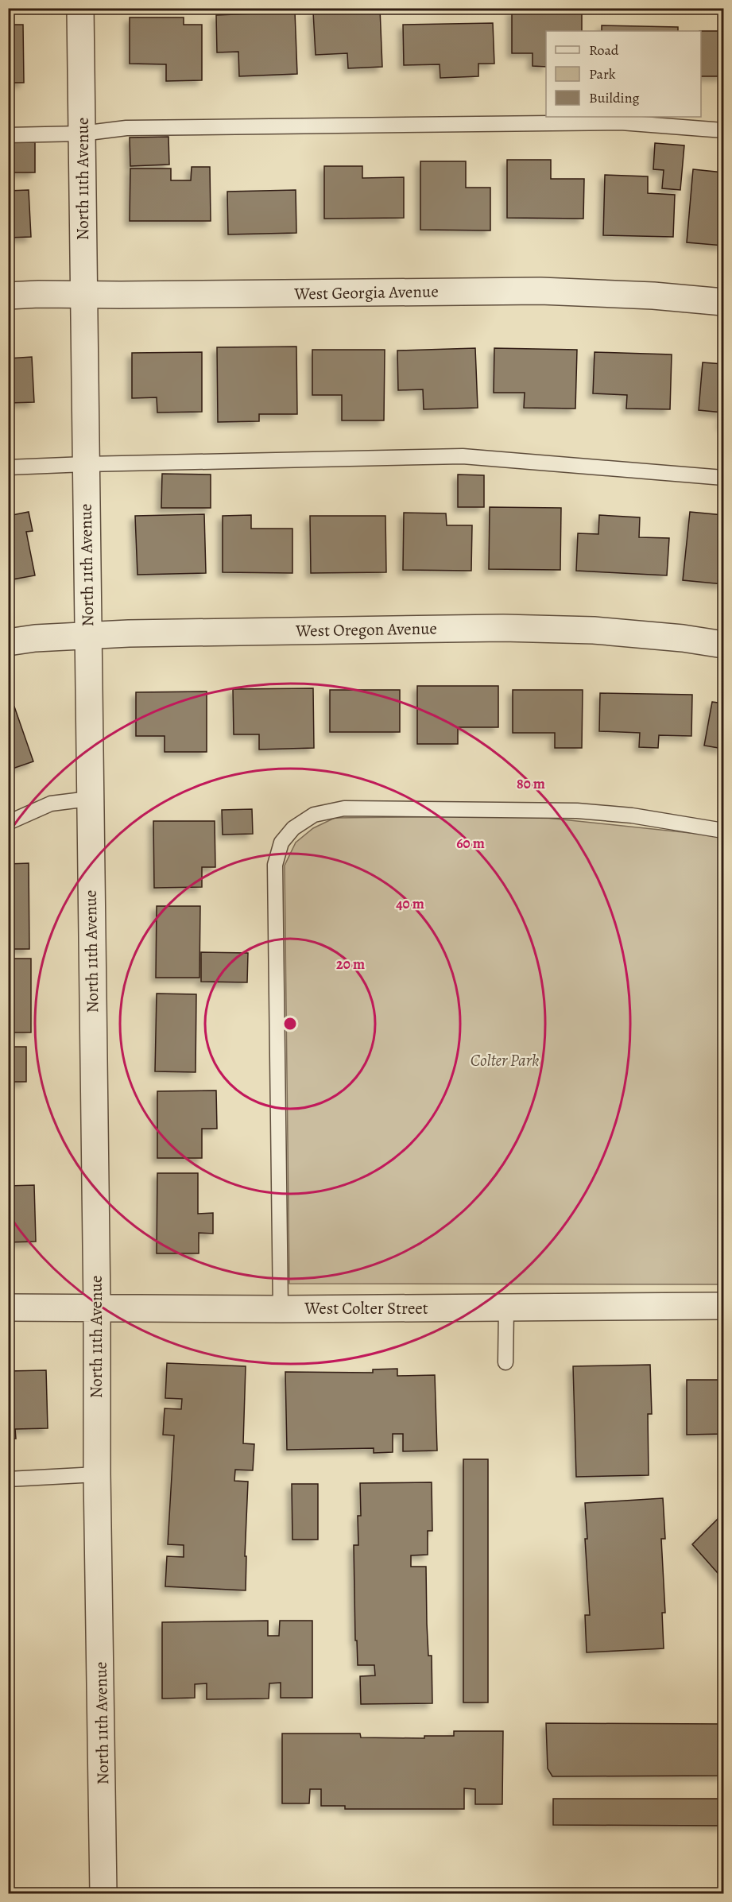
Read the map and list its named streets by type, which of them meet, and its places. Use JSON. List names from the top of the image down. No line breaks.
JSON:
{"streets":{"street":["North 11th Avenue","West Georgia Avenue","West Oregon Avenue","West Colter Street"]},"crossings":[["North 11th Avenue","West Georgia Avenue"],["North 11th Avenue","West Oregon Avenue"],["North 11th Avenue","West Colter Street"]],"parks":["Colter Park"],"legend":["Road","Park","Building"],"rings":["80 m","60 m","40 m","20 m"]}
